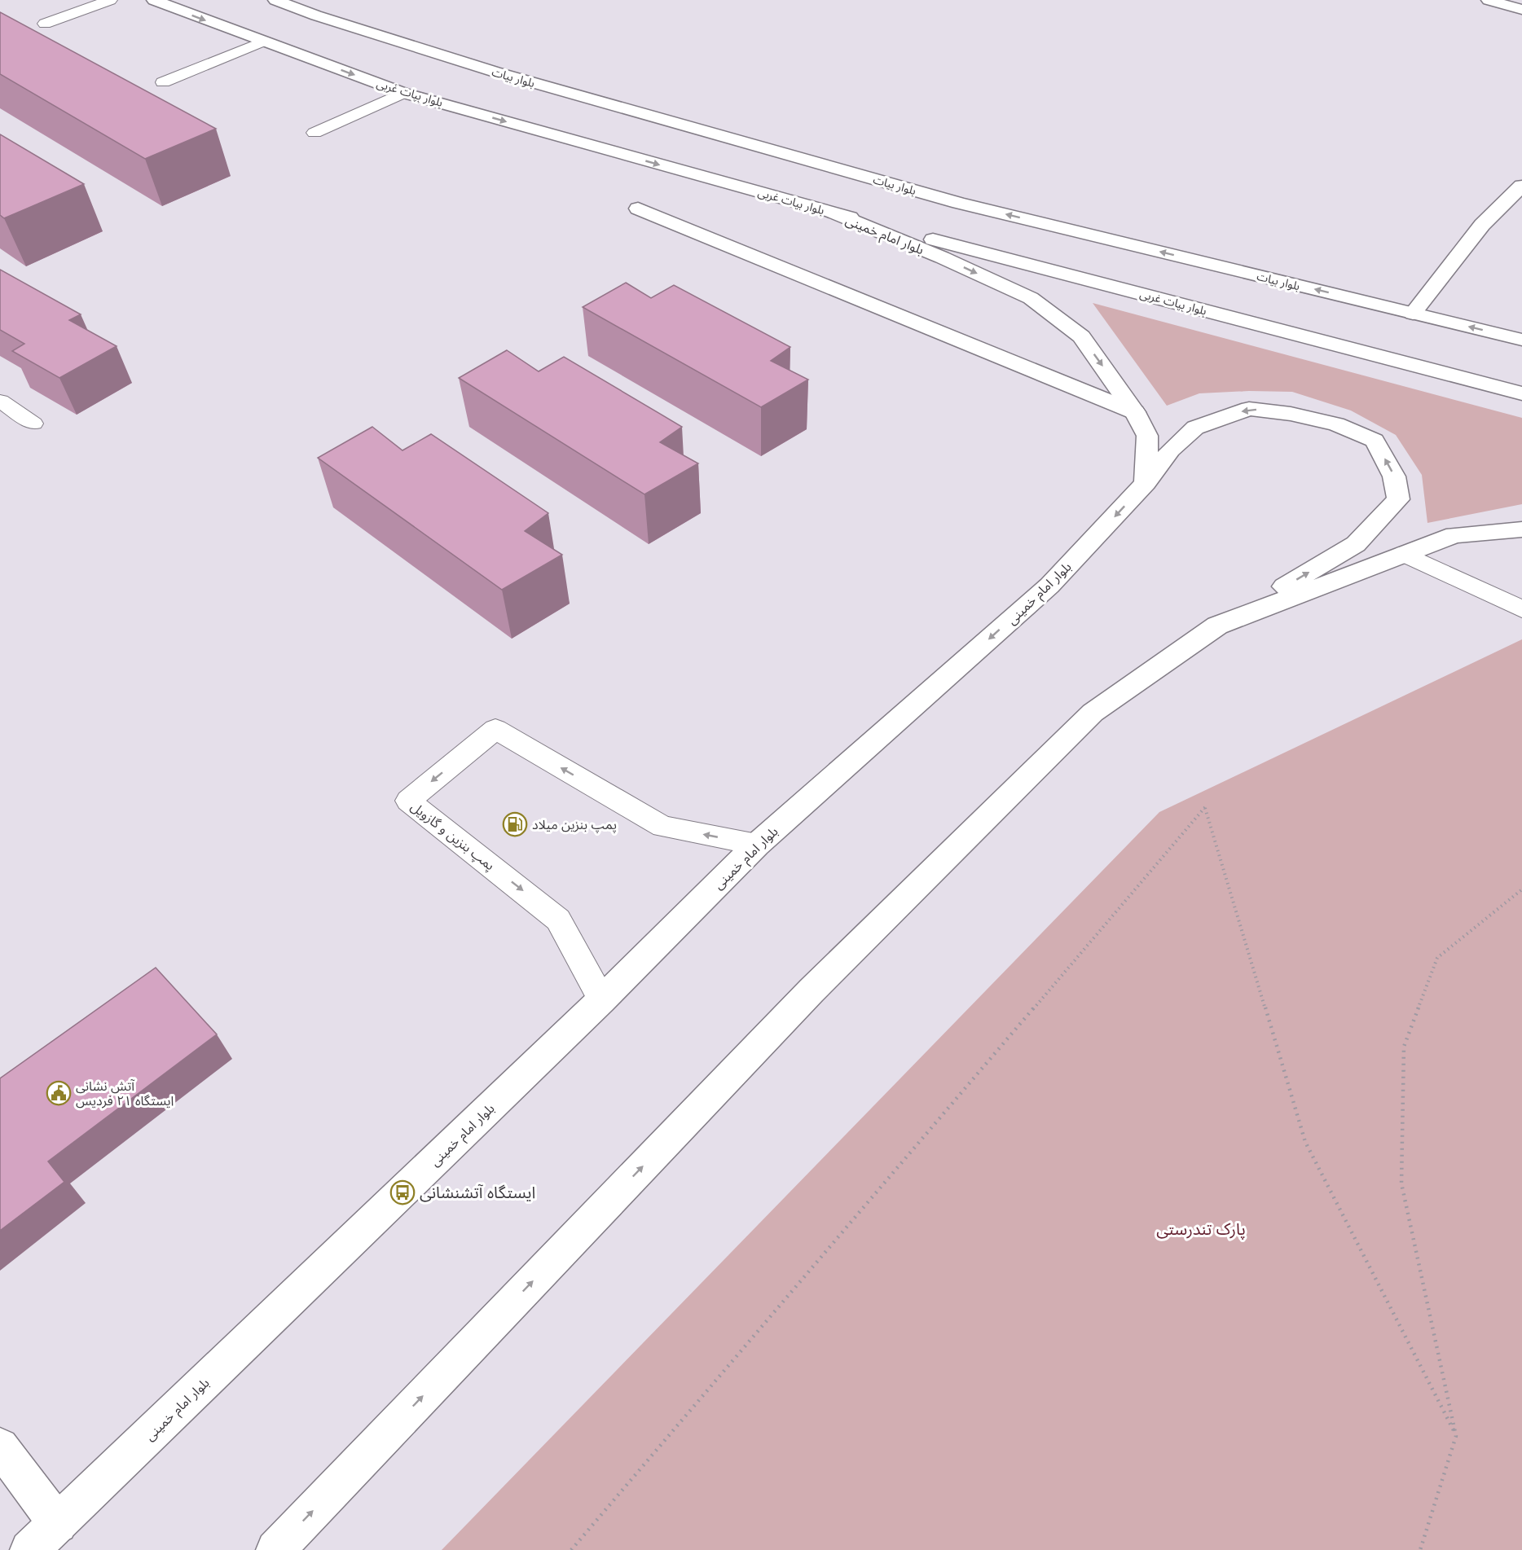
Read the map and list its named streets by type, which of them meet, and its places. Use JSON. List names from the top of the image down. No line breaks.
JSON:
{"streets":{"main road":["بلوار بیات","بلوار بیات غربی","بلوار امام خمینی"],"lane":["پمپ بنزین و گازویل"]},"crossings":[["بلوار بیات غربی","بلوار امام خمینی"],["بلوار امام خمینی","پمپ بنزین و گازویل"]],"one_way":["بلوار بیات غربی"],"parks":["پارک تندرستی"],"places":{"fuel station":["پمپ بنزین میلاد"],"public building":["آتش نشانی ایستگاه ۲۱ فردیس"],"bus stop":["ایستگاه آتشنشانی"]}}
